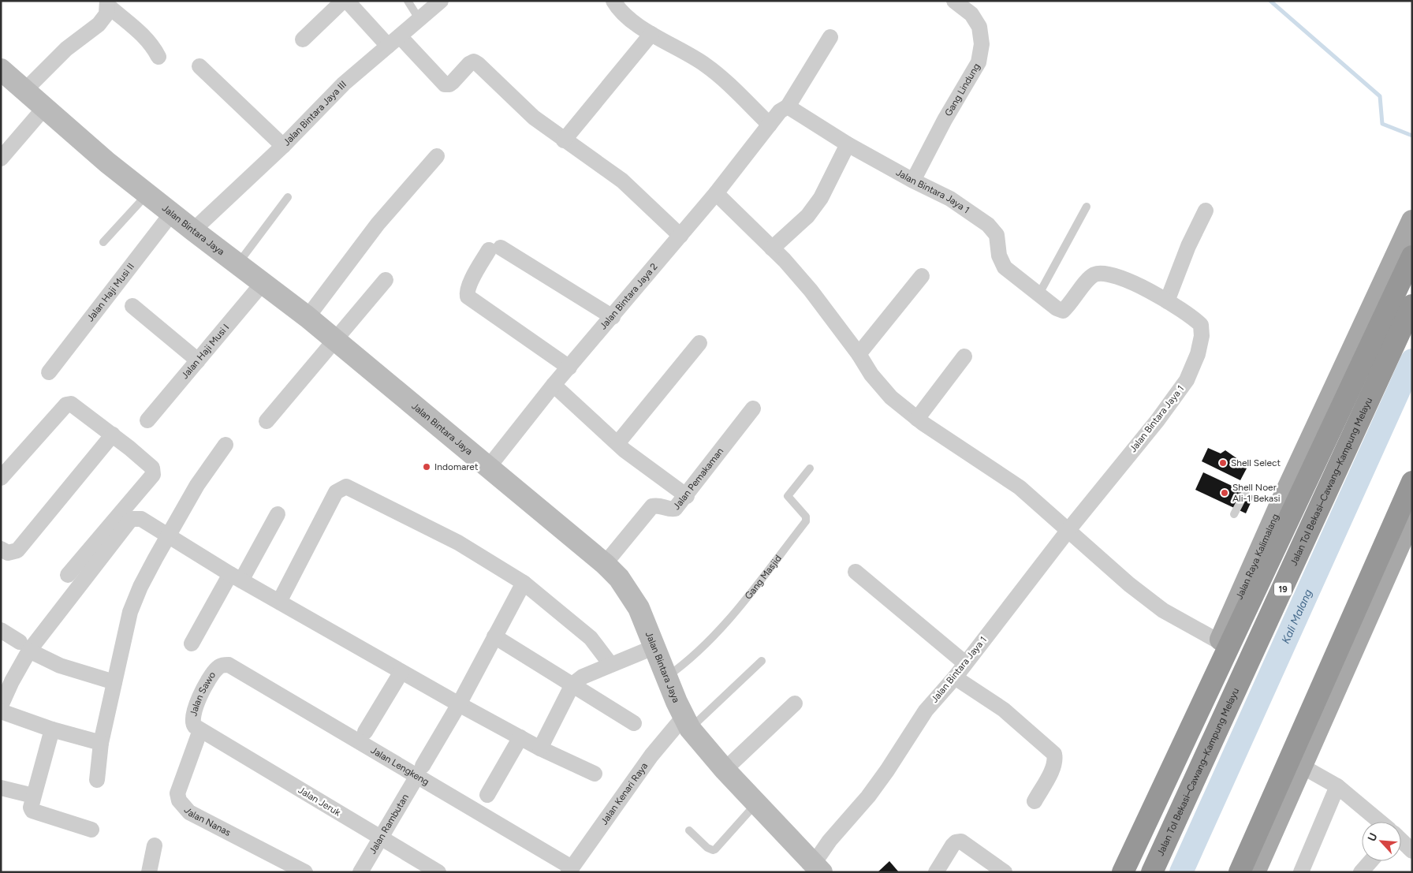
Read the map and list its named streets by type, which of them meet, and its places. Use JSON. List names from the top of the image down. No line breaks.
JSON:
{"streets":{"highway":["Jalan Tol Bekasi–Cawang–Kampung Melayu","19"],"main road":["Jalan Raya Kalimalang"],"street":["Gang Lindung","Jalan Bintara Jaya III","Jalan Bintara Jaya 1","Jalan Bintara Jaya","Jalan Haji Musi II","Jalan Bintara Jaya 2","Jalan Haji Musi I","Jalan Pemakaman","Jalan Sawo","Jalan Lengkeng","Jalan Kenari Raya","Jalan Jeruk","Jalan Nanas","Jalan Rambutan"],"lane":["Gang Masjid"]},"crossings":[["Gang Lindung","Jalan Bintara Jaya 1"],["Jalan Bintara Jaya III","Jalan Bintara Jaya"],["Jalan Bintara Jaya 1","Jalan Bintara Jaya"],["Jalan Bintara Jaya","Jalan Haji Musi II"],["Jalan Bintara Jaya","Jalan Bintara Jaya 2"],["Jalan Bintara Jaya","Jalan Haji Musi I"],["Jalan Bintara Jaya","Jalan Pemakaman"],["Jalan Bintara Jaya","Gang Masjid"],["Jalan Bintara Jaya","Jalan Kenari Raya"],["Jalan Sawo","Jalan Lengkeng"],["Jalan Sawo","Jalan Jeruk"],["Jalan Sawo","Jalan Nanas"],["Jalan Lengkeng","Jalan Kenari Raya"],["Jalan Lengkeng","Jalan Rambutan"],["Jalan Jeruk","Jalan Nanas"],["Jalan Jeruk","Jalan Rambutan"]],"water":["Kali Malang"],"places":["Shell Select","Indomaret","Shell Noer Ali-1 Bekasi"],"north":"top left"}
